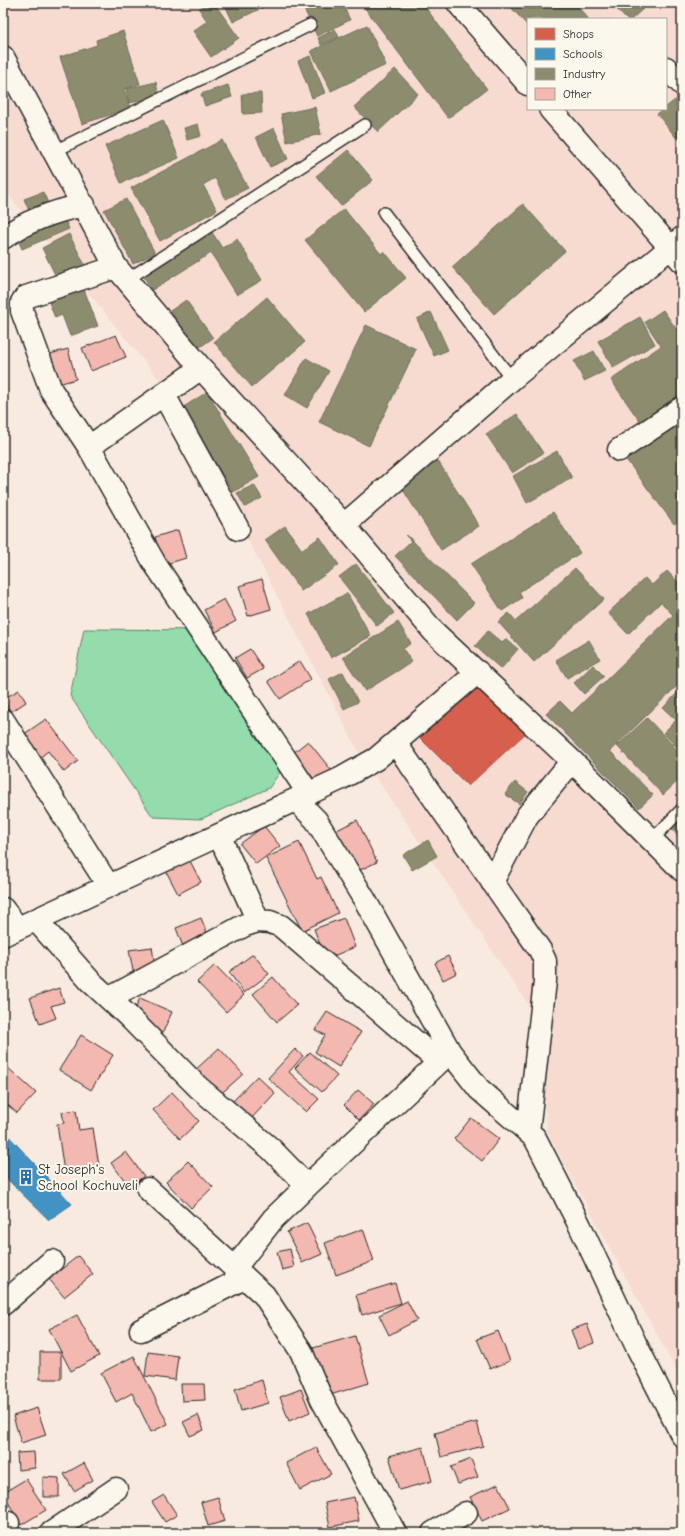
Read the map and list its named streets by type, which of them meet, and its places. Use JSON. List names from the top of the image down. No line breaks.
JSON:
{"places":{"building":["St Joseph's School Kochuveli"]},"legend":["Shops","Schools","Industry","Other"]}
